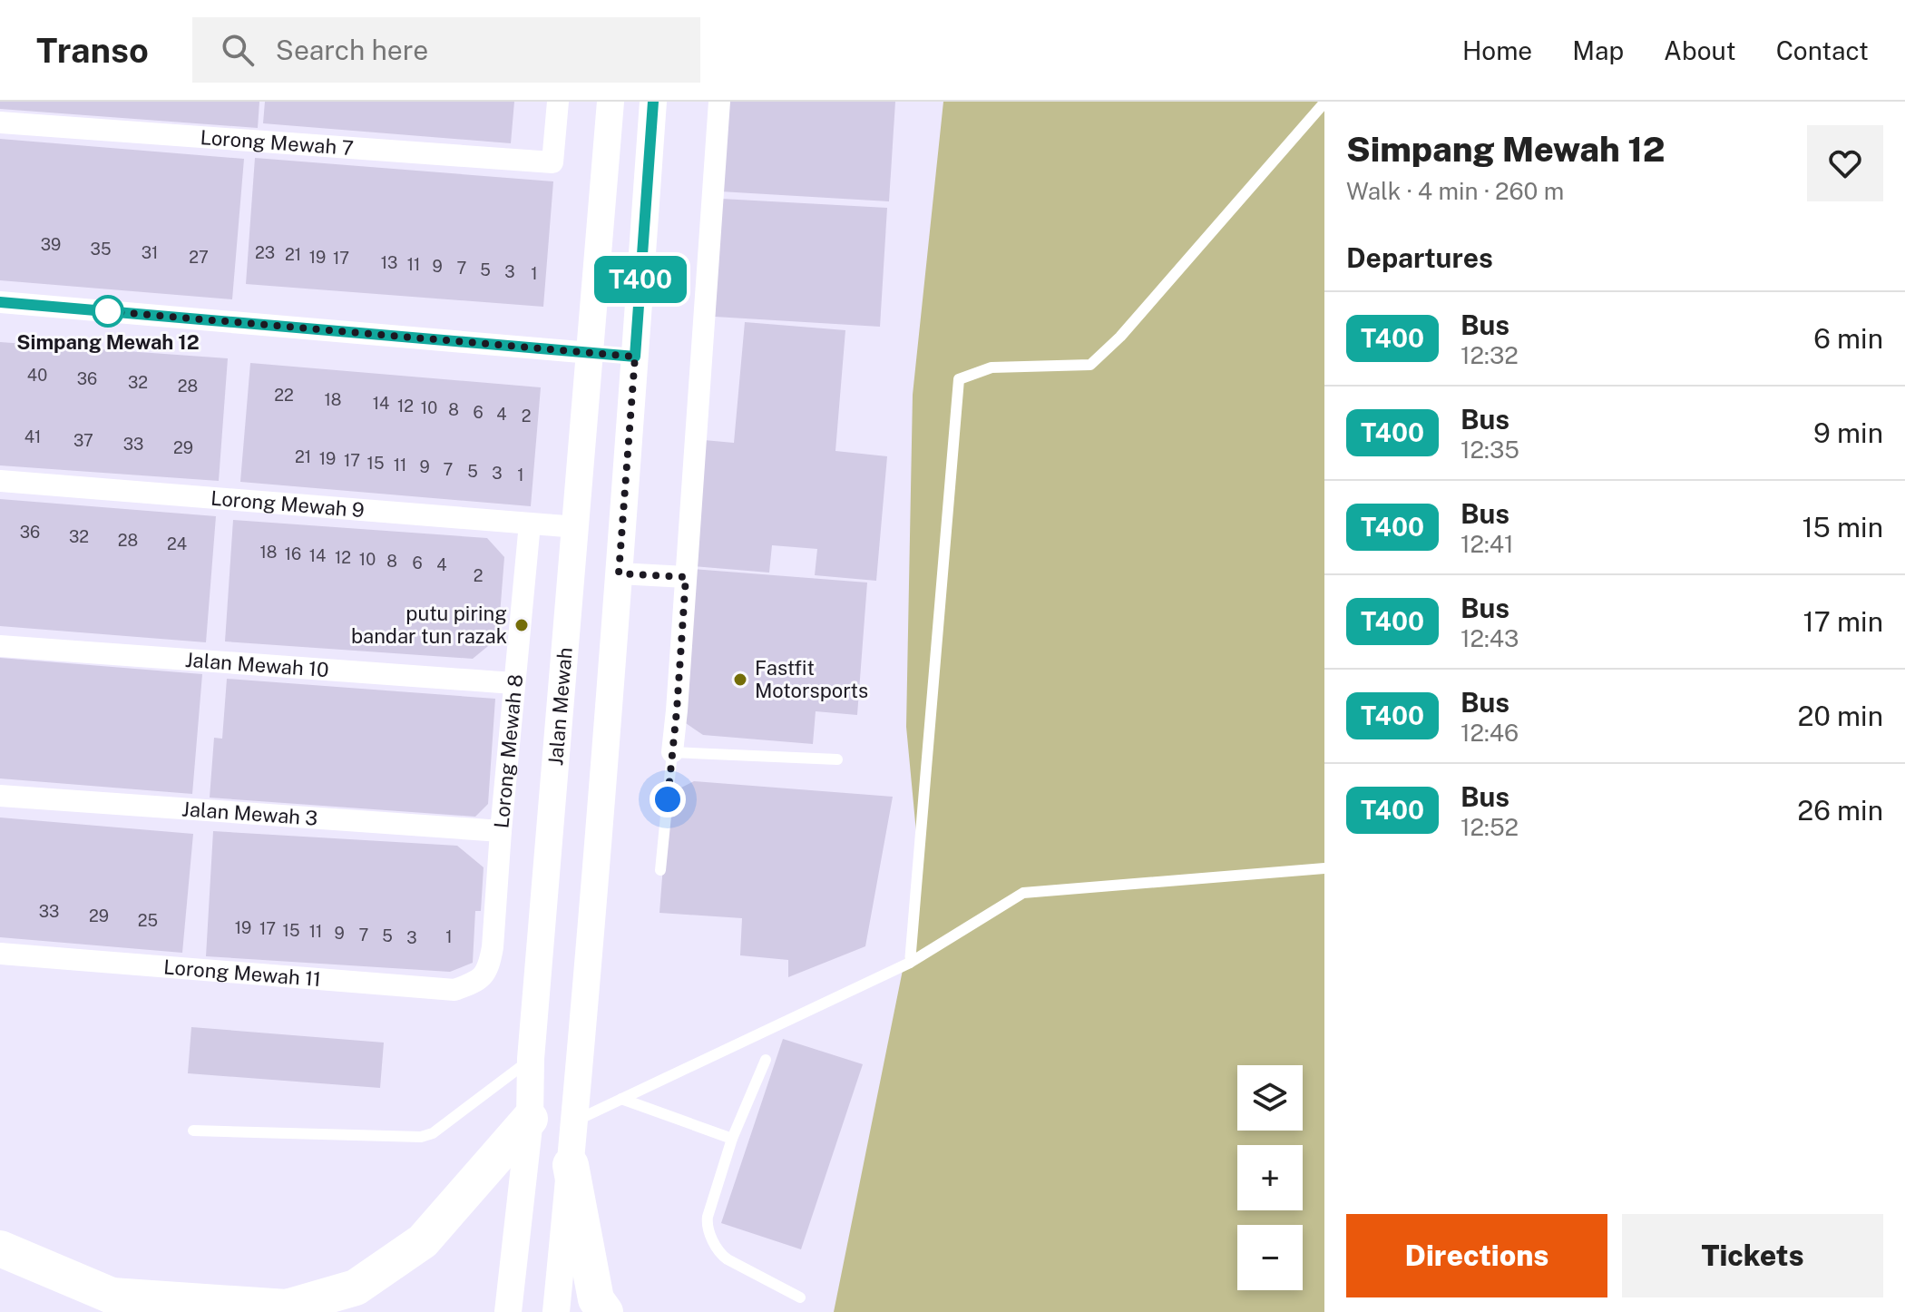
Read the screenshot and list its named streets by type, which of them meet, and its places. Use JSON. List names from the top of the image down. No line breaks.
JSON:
{"streets":{"street":["Lorong Mewah 7","Lorong Mewah 9","Jalan Mewah 10","Jalan Mewah","Lorong Mewah 8","Jalan Mewah 3","Lorong Mewah 11"]},"crossings":[["Lorong Mewah 9","Jalan Mewah"],["Lorong Mewah 9","Lorong Mewah 8"],["Jalan Mewah 10","Lorong Mewah 8"],["Lorong Mewah 8","Jalan Mewah 3"],["Lorong Mewah 8","Lorong Mewah 11"]],"places":["Simpang Mewah 12","putu piring bandar tun razak","Fastfit Motorsports"],"lines":["bus line T400"],"house_numbers":["39","35","31","23","21","27","19","17","13","11","9","7","5","3","1","40","36","32","28","22","18","14","12","10","8","6","4","2","41","37","33","29","21","19","17","15","11","9","7","5","3","1","36","32","28","24","18","16","14","12","10","8","6","4","2","33","29","25","19","17","15","11","9","7","5","1","3"],"page":{"header":"Transo","search":"Search here","nav":["Home","Map","About","Contact"],"on_map":"T400","heading":[["Simpang Mewah 12","Walk · 4 min · 260 m"],"Departures"],"list":[{"mark":"T400","name":"Bus","note":"12:32","value":"6 min"},{"mark":"T400","name":"Bus","note":"12:35","value":"9 min"},{"mark":"T400","name":"Bus","note":"12:41","value":"15 min"},{"mark":"T400","name":"Bus","note":"12:43","value":"17 min"},{"mark":"T400","name":"Bus","note":"12:46","value":"20 min"},{"mark":"T400","name":"Bus","note":"12:52","value":"26 min"}],"map_buttons":["+","−"],"buttons":["Directions","Tickets"]}}
